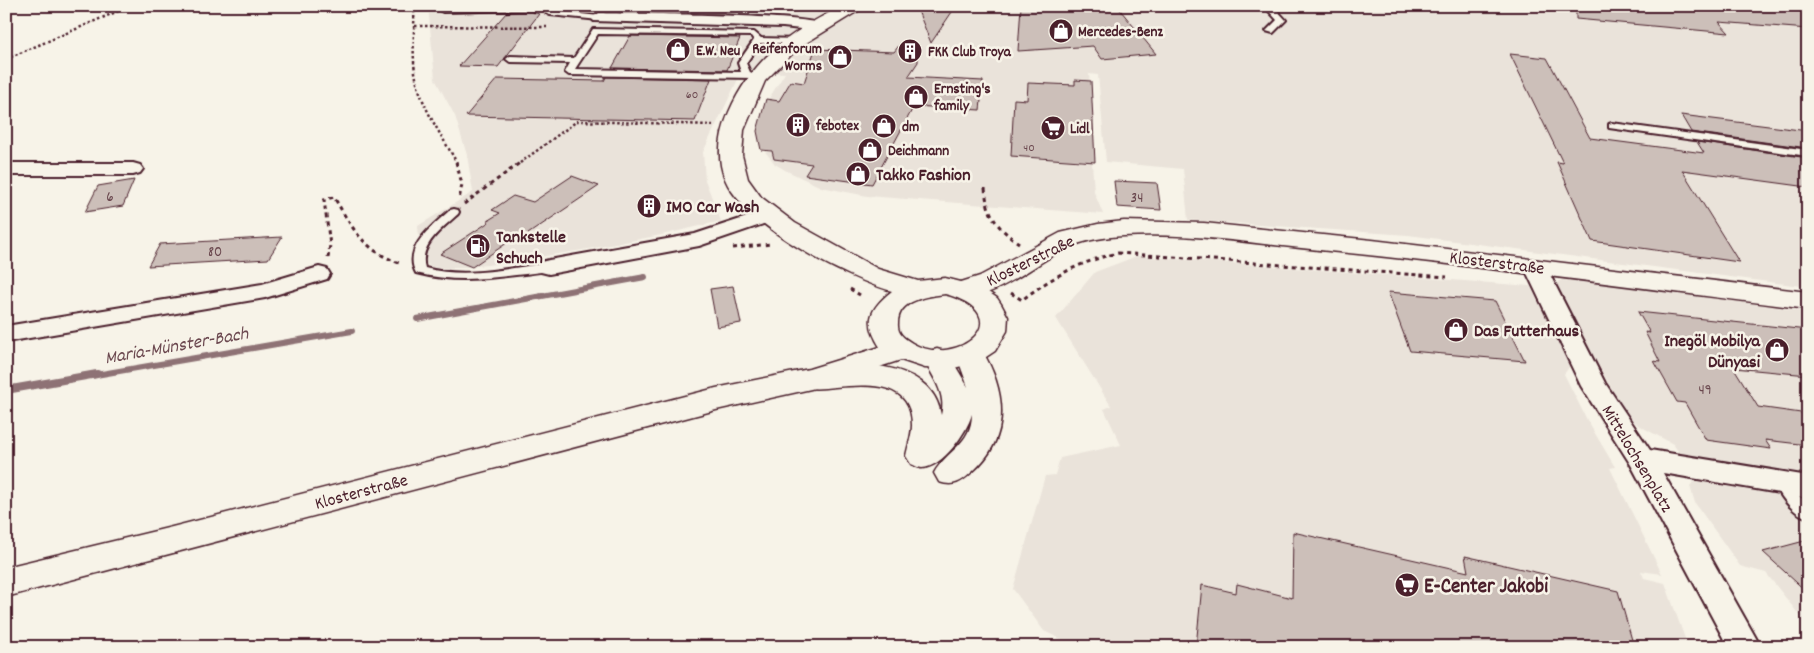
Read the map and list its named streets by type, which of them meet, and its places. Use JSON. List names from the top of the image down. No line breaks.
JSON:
{"streets":{"main road":["Klosterstraße"],"street":["Mittelochsenplatz"]},"crossings":[["Klosterstraße","Mittelochsenplatz"]],"water":["Maria-Münster-Bach"],"places":{"shop":["Mercedes-Benz","E.W. Neu","Reifenforum Worms","Ernsting's family","dm","Deichmann","Takko Fashion","Das Futterhaus","Inegöl Mobilya Dünyasi"],"building":["FKK Club Troya","febotex","IMO Car Wash"],"supermarket":["Lidl","E-Center Jakobi"],"fuel station":["Tankstelle Schuch"]},"house_numbers":["60","40","6","34","80","49"]}
